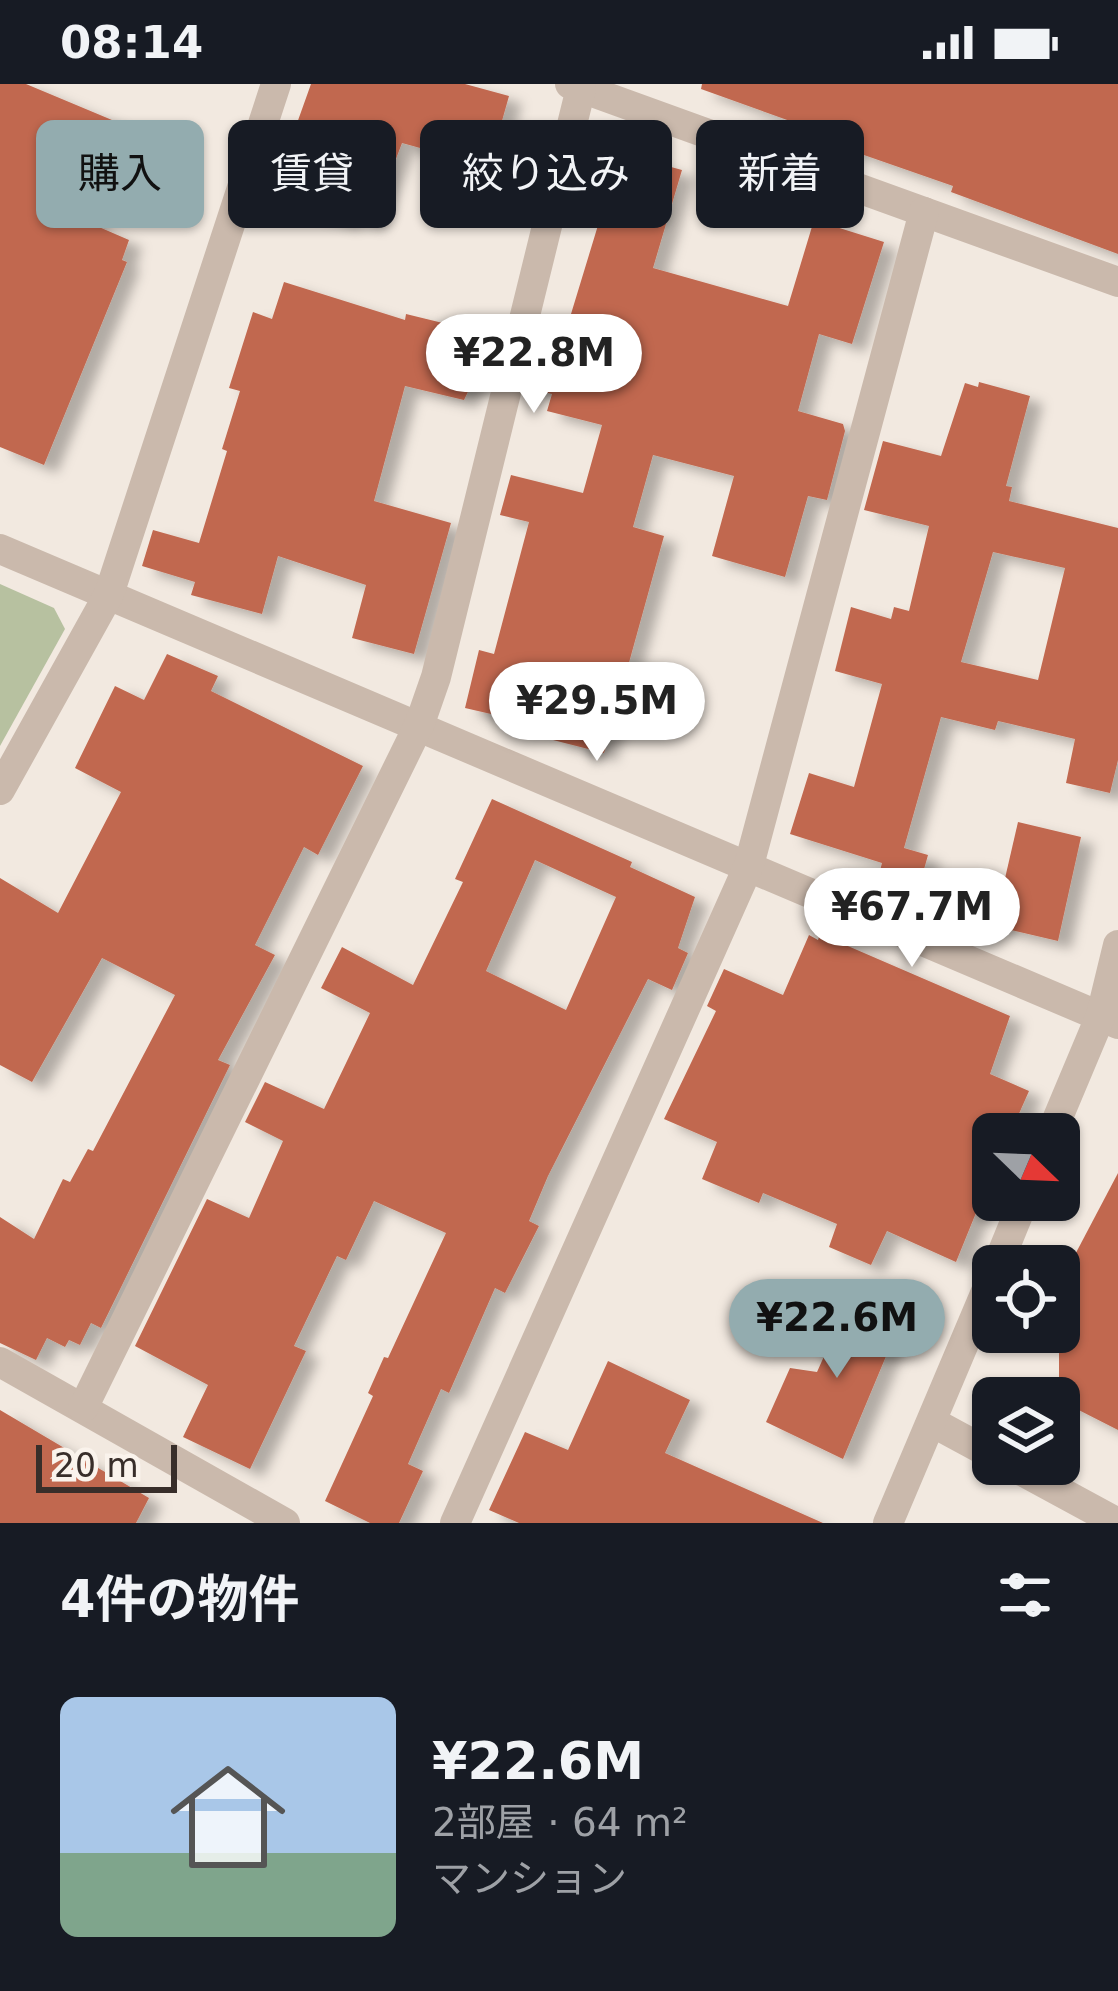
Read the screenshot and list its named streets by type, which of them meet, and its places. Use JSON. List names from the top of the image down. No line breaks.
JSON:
{"scale_bar":"20 m","north":"bottom right","page":{"status":"08:14","chip":["購入","賃貸","絞り込み","新着"],"price":["¥22.8M","¥29.5M","¥67.7M","¥22.6M"],"scale":"20 m","heading":"4件の物件","list":[{"name":"¥22.6M","note":"2部屋 · 64 m² · マンション"}]}}
